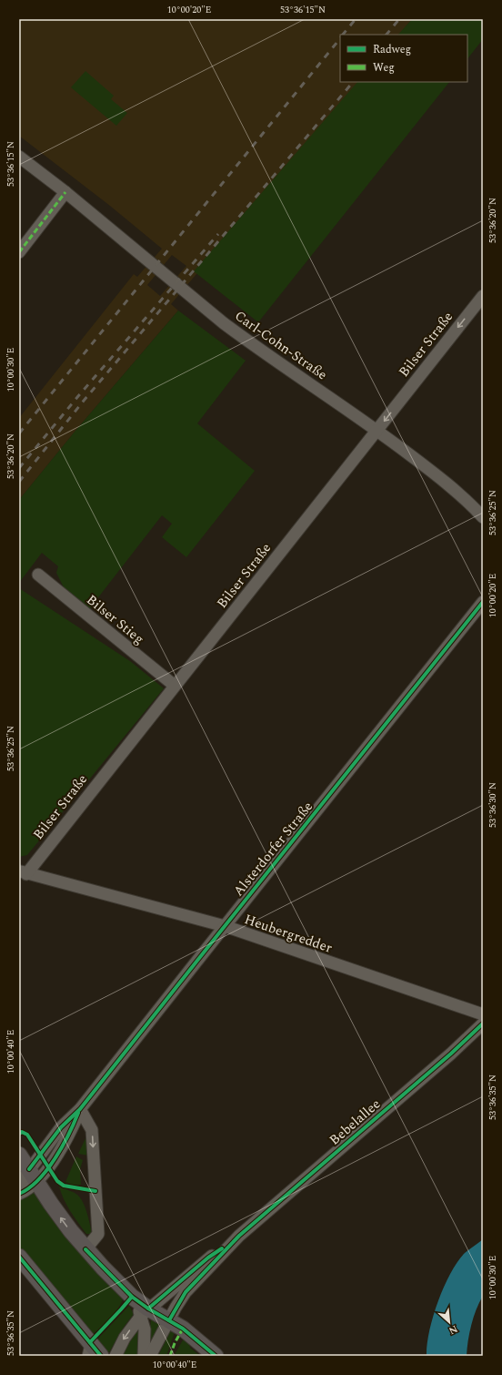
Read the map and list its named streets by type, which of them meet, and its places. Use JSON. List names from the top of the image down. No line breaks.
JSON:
{"streets":{"street":["Bilser Straße","Carl-Cohn-Straße","Bilser Stieg","Alsterdorfer Straße","Heubergredder","Bebelallee"]},"crossings":[["Bilser Straße","Carl-Cohn-Straße"],["Bilser Straße","Bilser Stieg"],["Bilser Straße","Heubergredder"],["Alsterdorfer Straße","Heubergredder"]],"legend":["Radweg","Weg"],"north":"bottom right","coordinates":["10°00'20\"E","53°36'15\"N","53°36'20\"N","10°00'30\"E","53°36'25\"N","53°36'30\"N","10°00'40\"E","53°36'35\"N"]}
